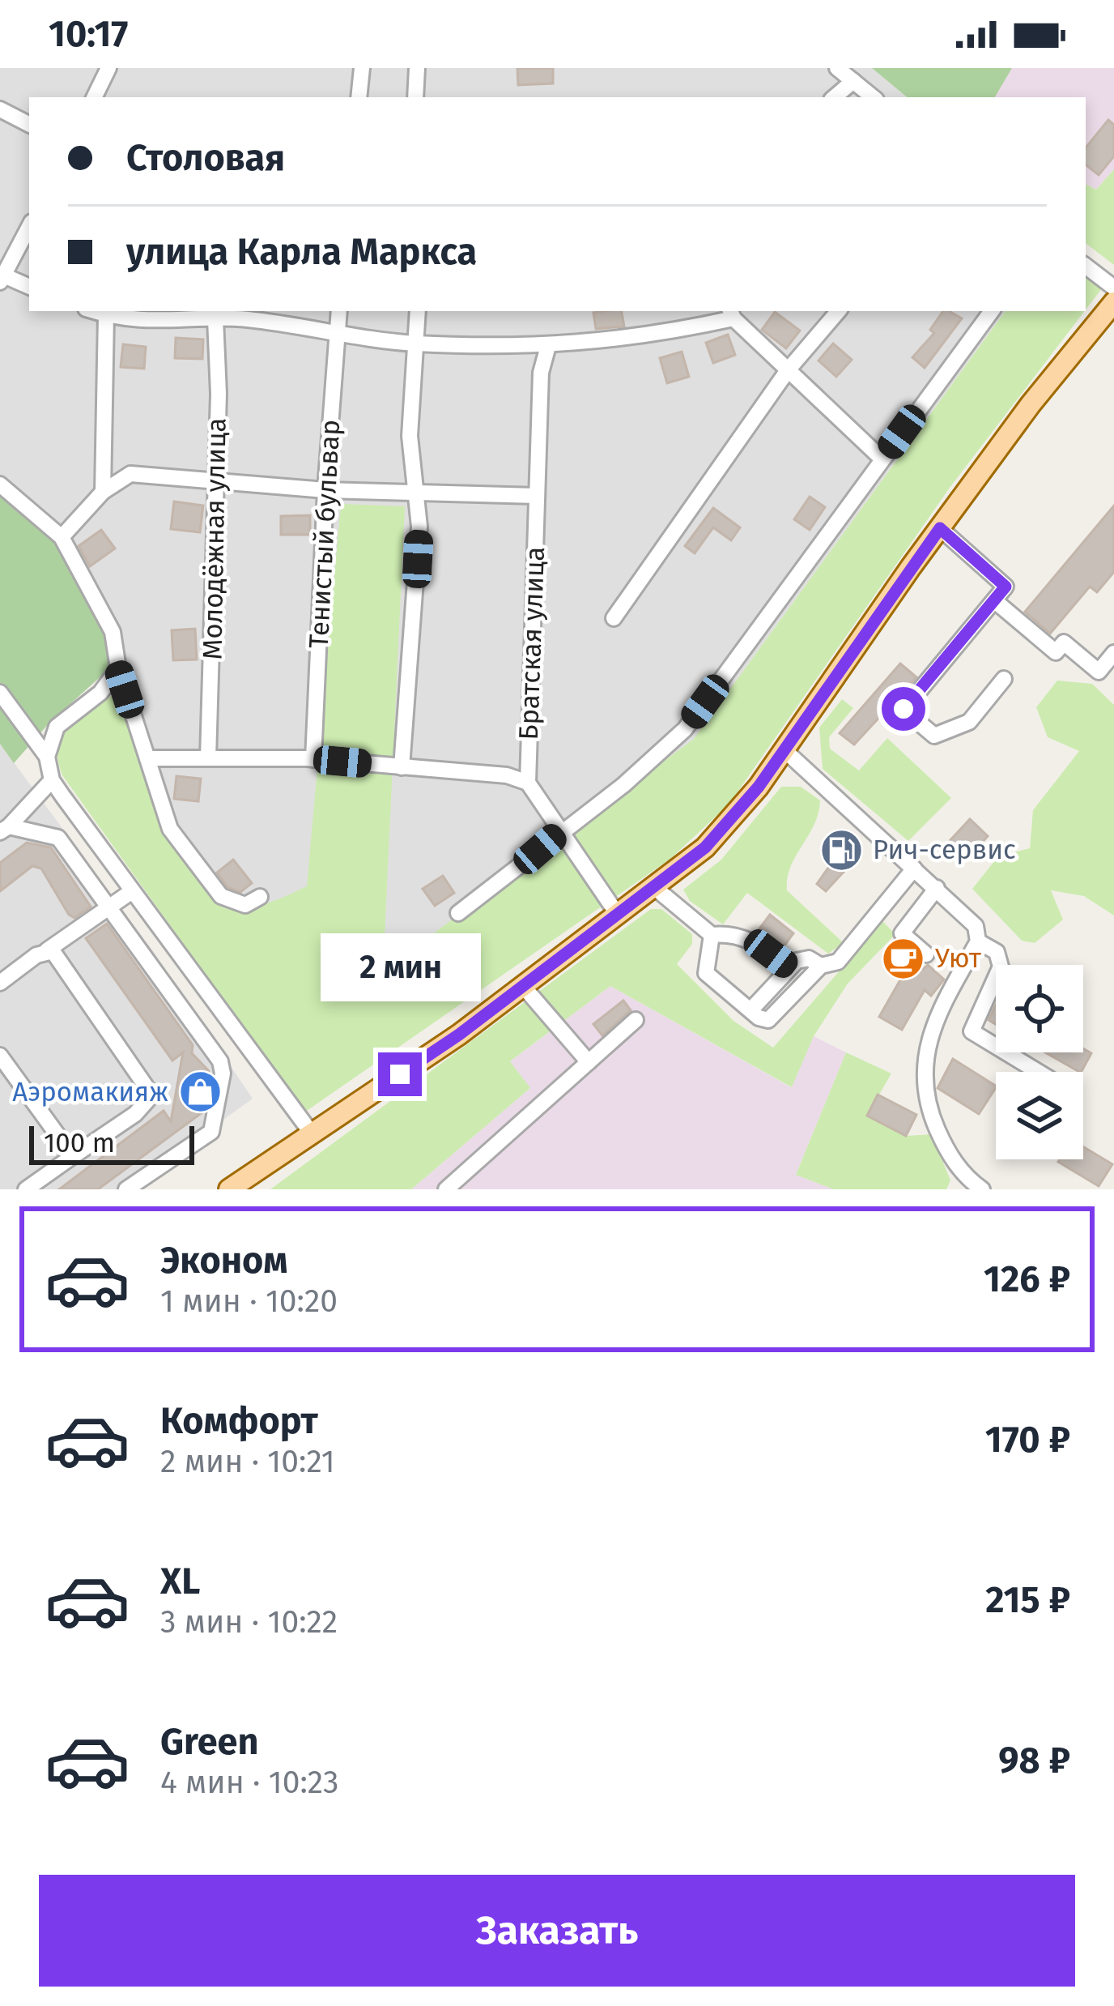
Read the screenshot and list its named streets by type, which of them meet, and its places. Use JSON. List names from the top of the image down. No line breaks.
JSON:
{"streets":{"street":["Тенистый бульвар","Молодёжная улица","Братская улица"]},"places":{"fuel station":["Рич-сервис"],"cafe":["Уют"],"shop":["Аэромакияж"]},"scale_bar":"100 m","page":{"status":"10:17","banner":["Столовая","улица Карла Маркса"],"bubble":"2 мин","scale":"100 m","list":[{"name":"Эконом","note":"1 мин · 10:20","value":"126 ₽"},{"name":"Комфорт","note":"2 мин · 10:21","value":"170 ₽"},{"name":"XL","note":"3 мин · 10:22","value":"215 ₽"},{"name":"Green","note":"4 мин · 10:23","value":"98 ₽"}],"buttons":"Заказать"}}
